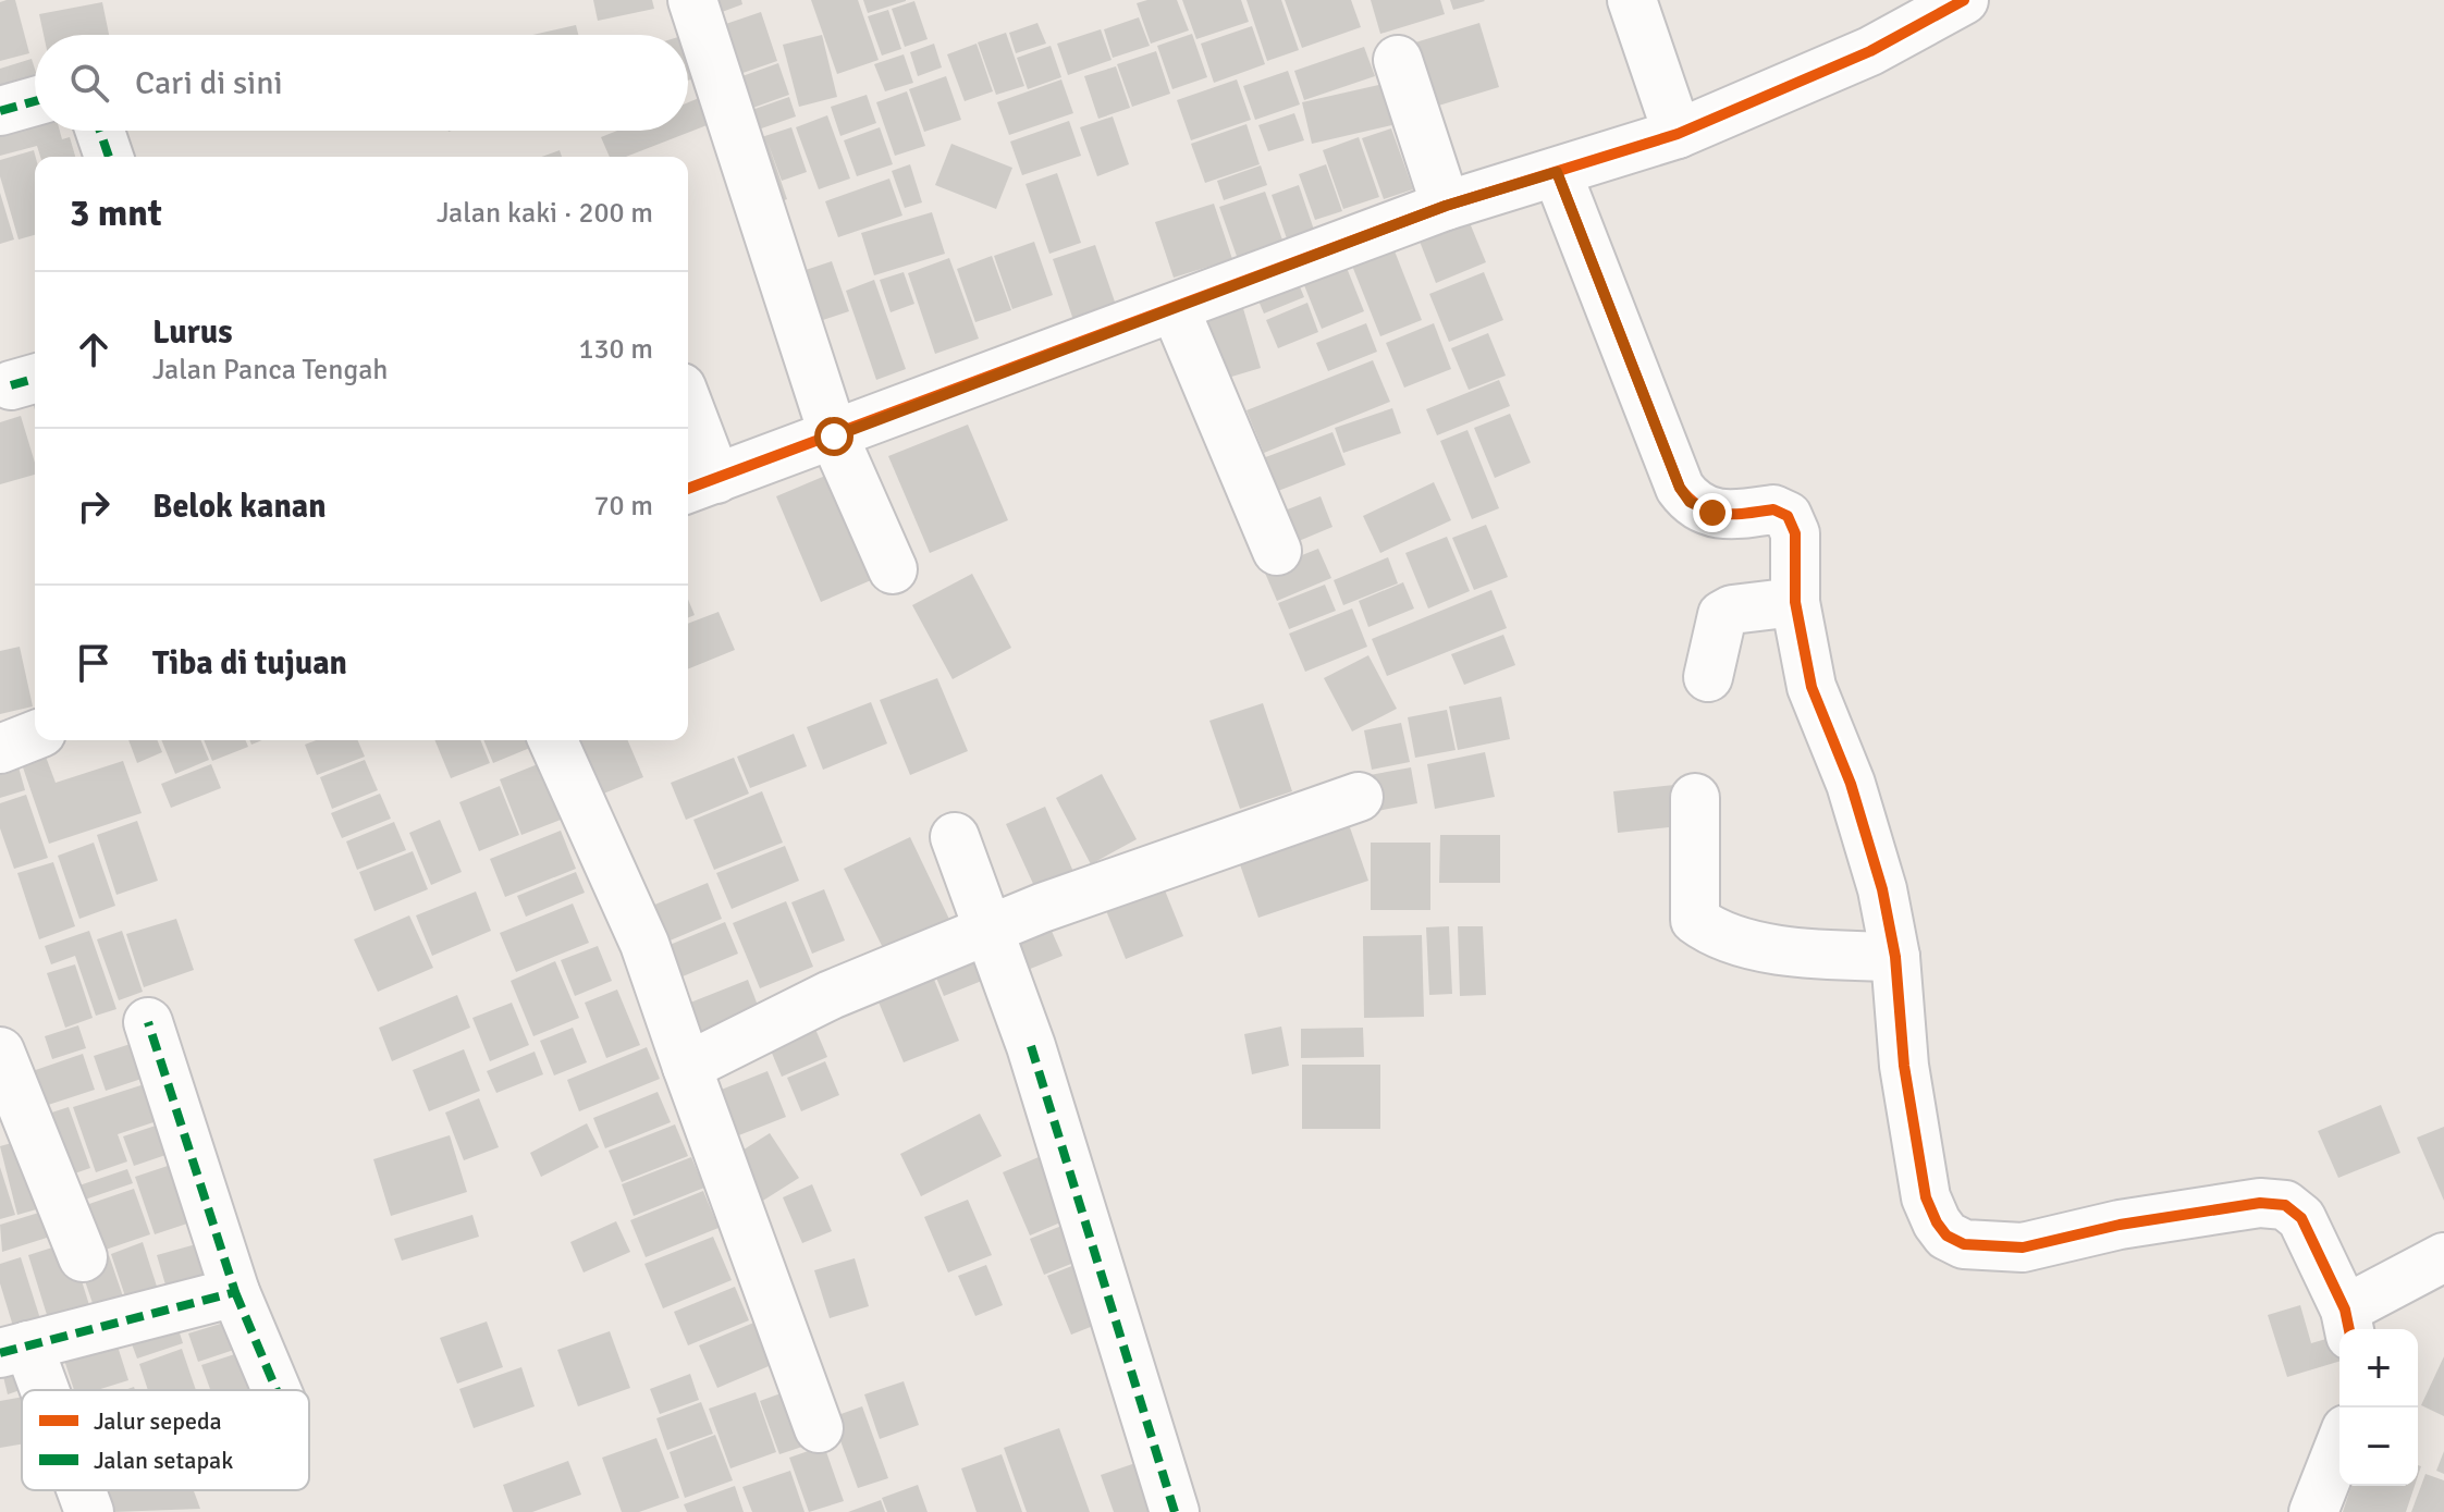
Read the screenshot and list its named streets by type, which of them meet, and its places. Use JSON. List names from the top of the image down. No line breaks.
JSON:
{"legend":["Jalur sepeda","Jalan setapak"],"page":{"search":"Cari di sini","heading":["3 mnt","Jalan kaki · 200 m"],"list":[["Lurus","Jalan Panca Tengah","130 m"],["Belok kanan","70 m"],"Tiba di tujuan"],"map_buttons":["+","−"]}}
